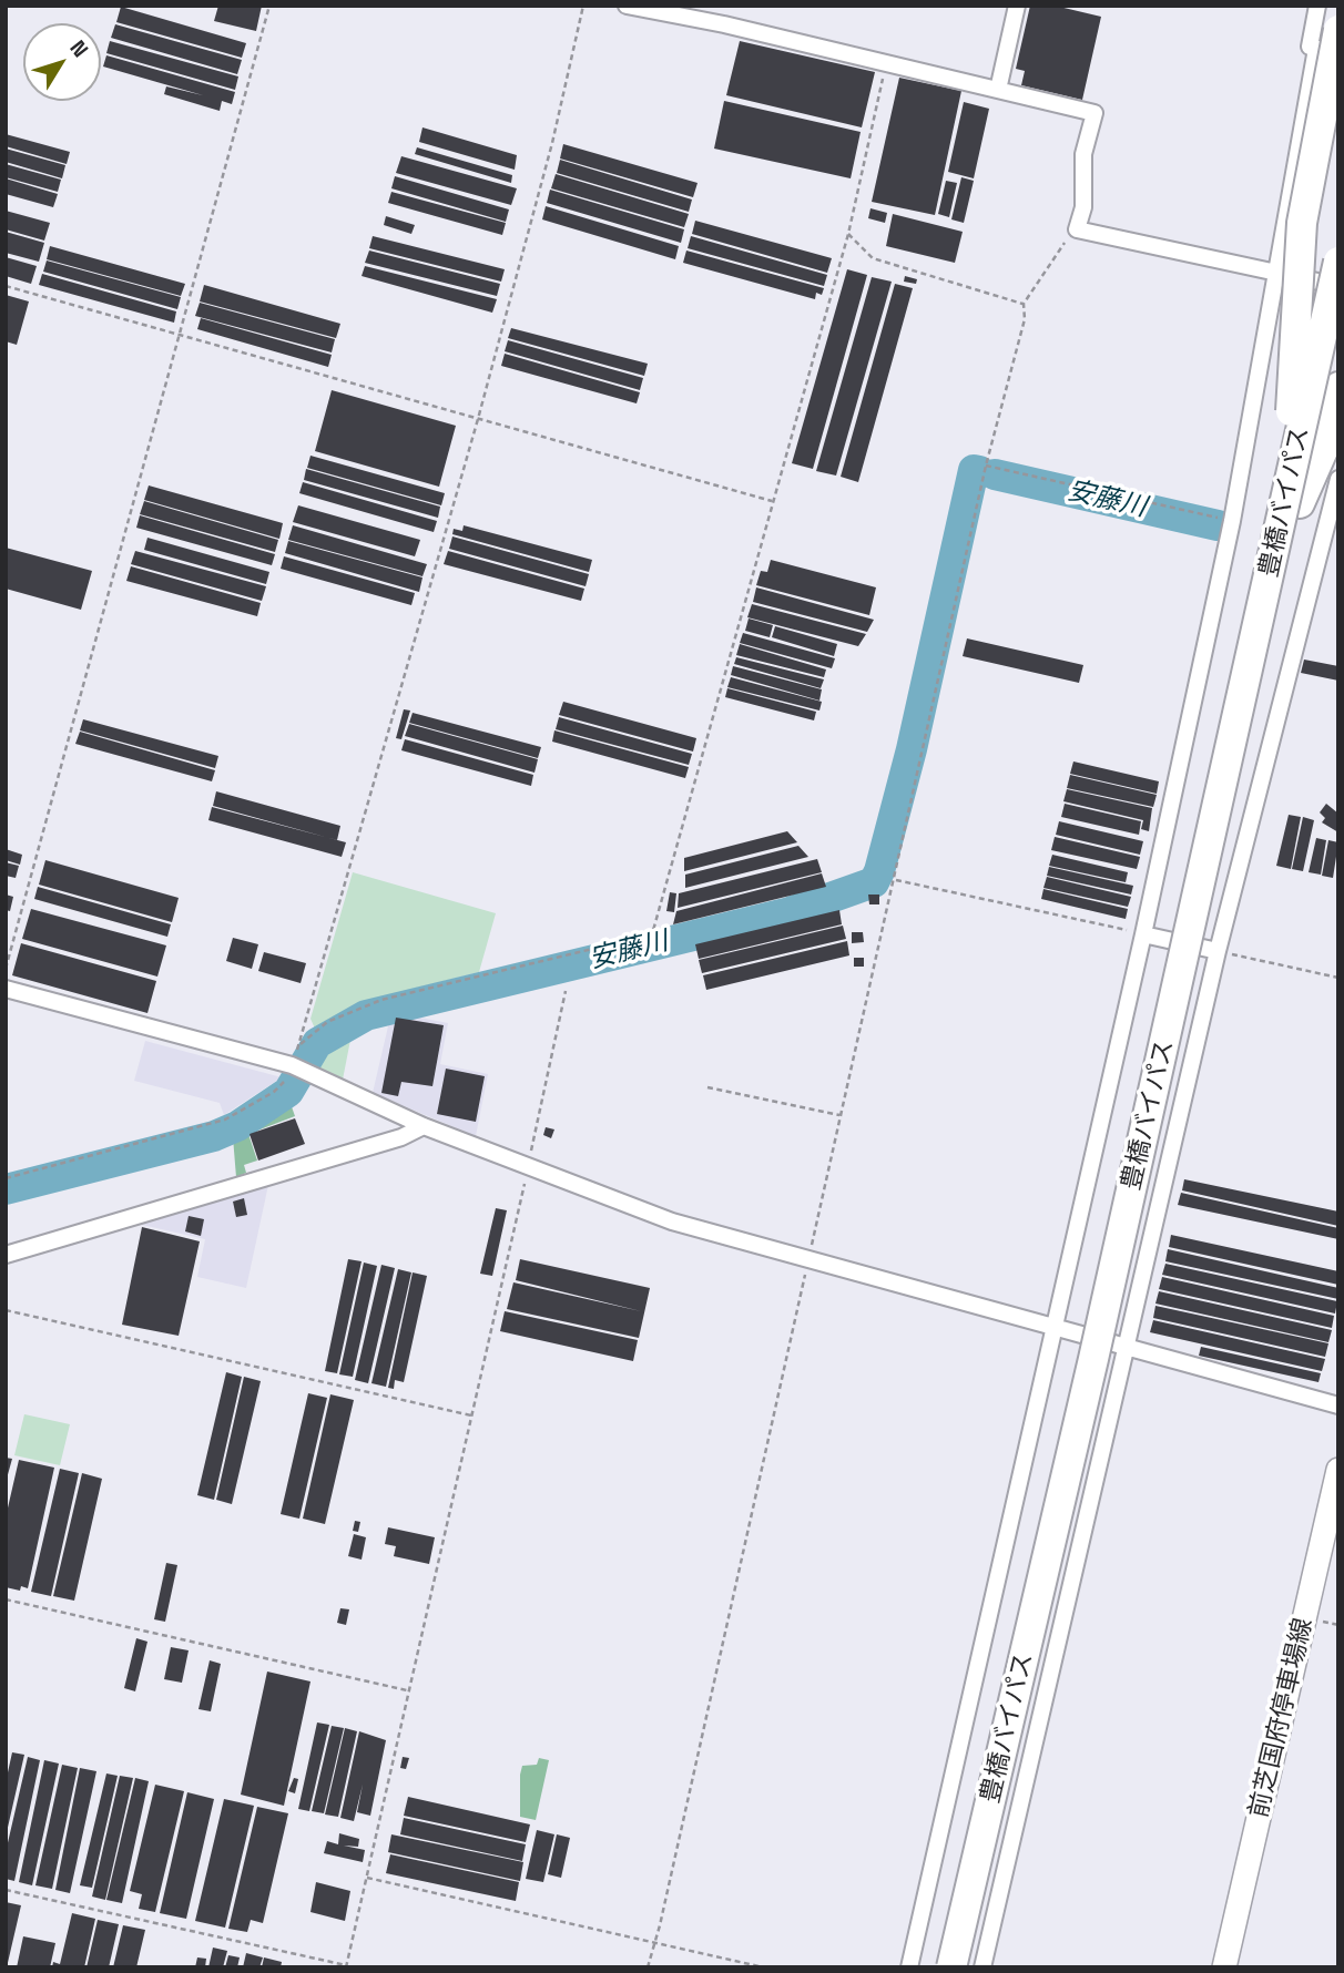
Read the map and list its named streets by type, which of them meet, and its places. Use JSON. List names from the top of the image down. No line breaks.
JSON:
{"streets":{"highway":["豊橋バイパス"],"main road":["前芝国府停車場線"]},"water":["安藤川"],"north":"top right"}
